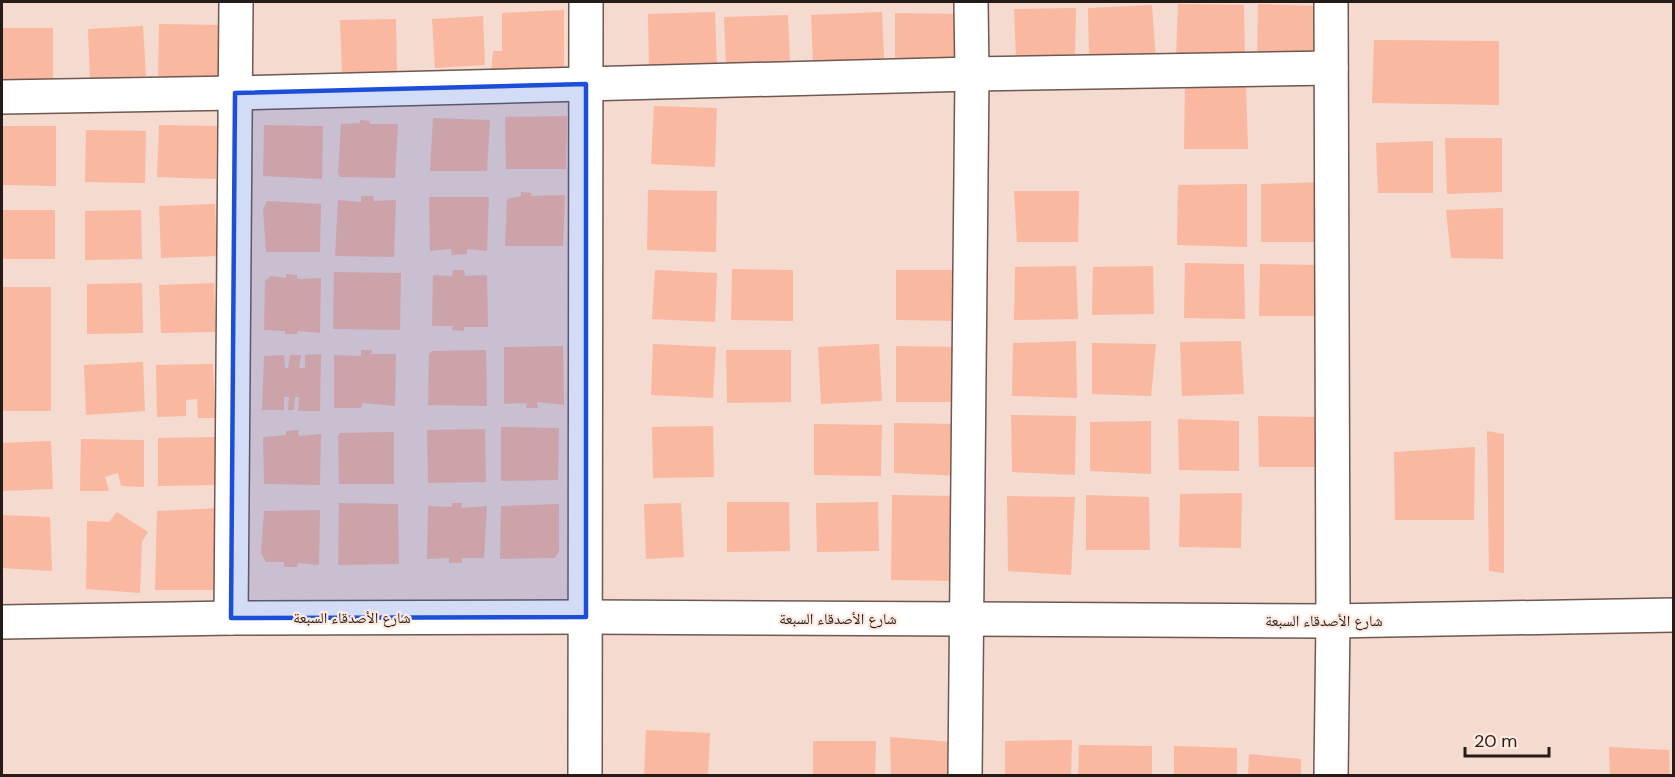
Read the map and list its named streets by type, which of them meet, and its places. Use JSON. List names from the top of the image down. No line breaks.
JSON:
{"streets":{"street":["شارع الأصدقاء السبعة"]},"scale_bar":"20 m"}
